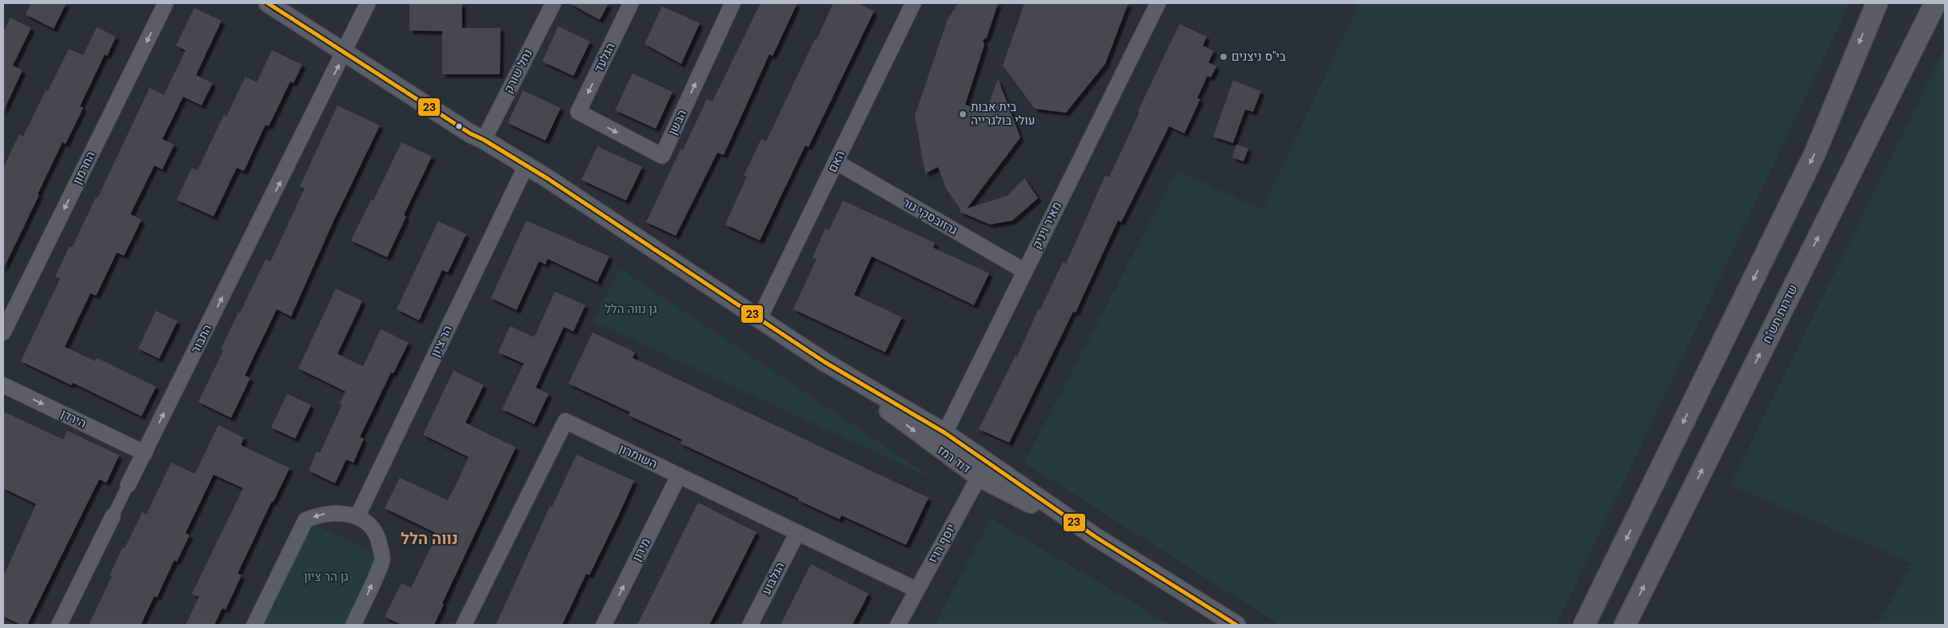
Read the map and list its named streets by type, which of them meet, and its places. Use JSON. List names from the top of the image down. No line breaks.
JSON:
{"streets":{"main road":["שדרות תש\"ח"],"street":["הגלעד","נחל שורק","הבשן","האם","החרמון","גרזובסקי גור","מאיר ויניק","התבור","הר ציון","הירדן","השומרון","דוד רמז","יוסף רויז","מירון","הגלבוע"]},"crossings":[["הגלעד","הבשן"],["נחל שורק","דוד רמז"],["האם","גרזובסקי גור"],["האם","דוד רמז"],["גרזובסקי גור","מאיר ויניק"],["מאיר ויניק","דוד רמז"],["התבור","הירדן"],["התבור","דוד רמז"],["הר ציון","דוד רמז"],["השומרון","יוסף רויז"],["השומרון","מירון"],["השומרון","הגלבוע"],["דוד רמז","יוסף רויז"]],"one_way":["הגלעד","החרמון","התבור","הירדן","מירון"],"districts":["נווה הלל"],"parks":["גן נווה הלל","גן הר ציון"],"places":["בי\"ס ניצנים","בית אבות עולי בולגרייה"],"lines":["transit line 23"]}
